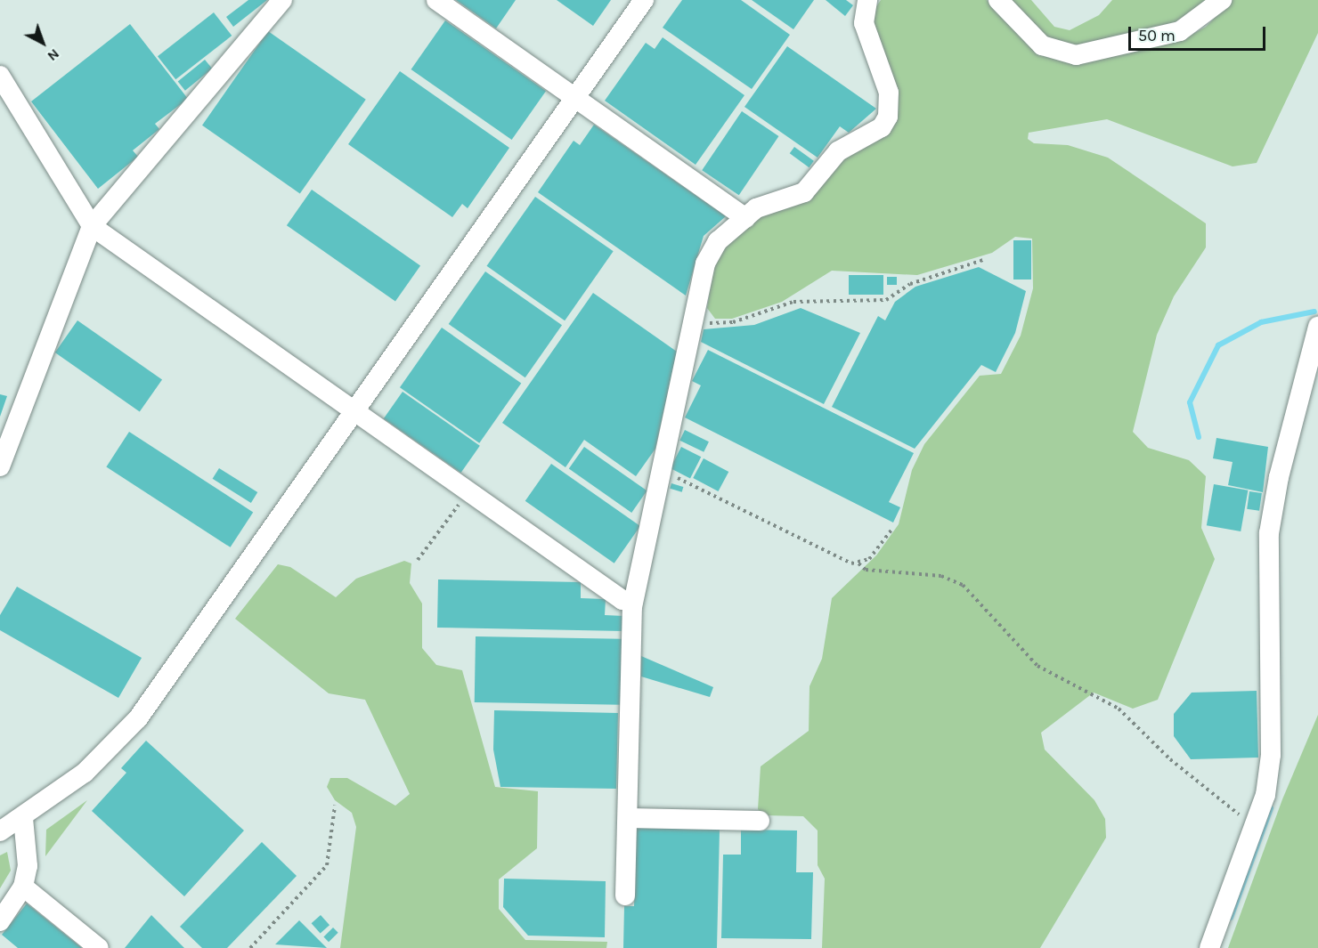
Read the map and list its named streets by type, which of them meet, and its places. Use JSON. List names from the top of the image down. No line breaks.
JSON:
{"scale_bar":"50 m","north":"bottom right"}
